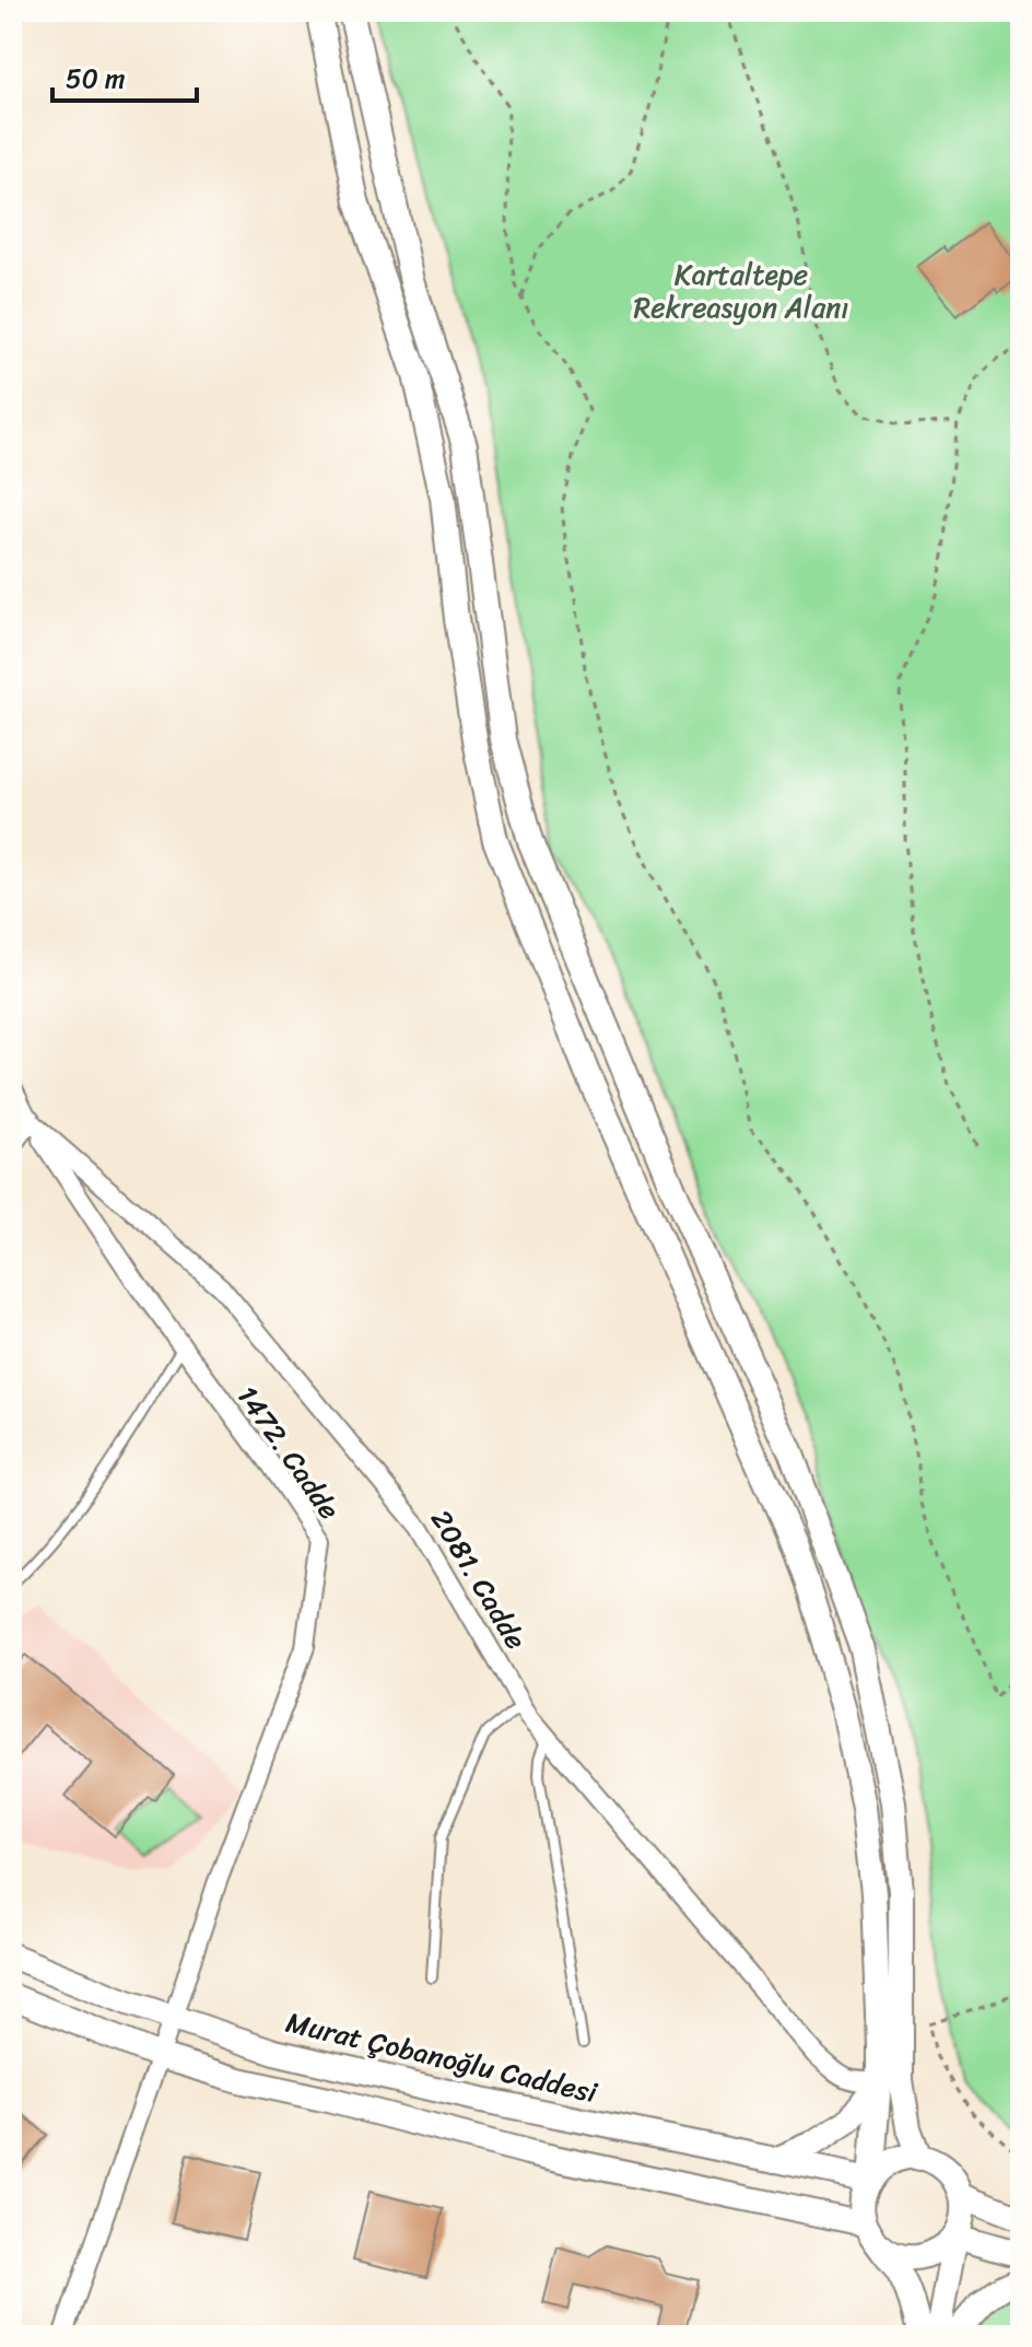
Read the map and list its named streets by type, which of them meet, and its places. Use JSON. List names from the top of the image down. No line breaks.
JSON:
{"streets":{"main road":["Murat Çobanoğlu Caddesi"],"street":["1472. Cadde","2081. Cadde"]},"crossings":[["1472. Cadde","2081. Cadde"],["1472. Cadde","Murat Çobanoğlu Caddesi"]],"parks":["Kartaltepe Rekreasyon Alanı"],"scale_bar":"50 m"}
